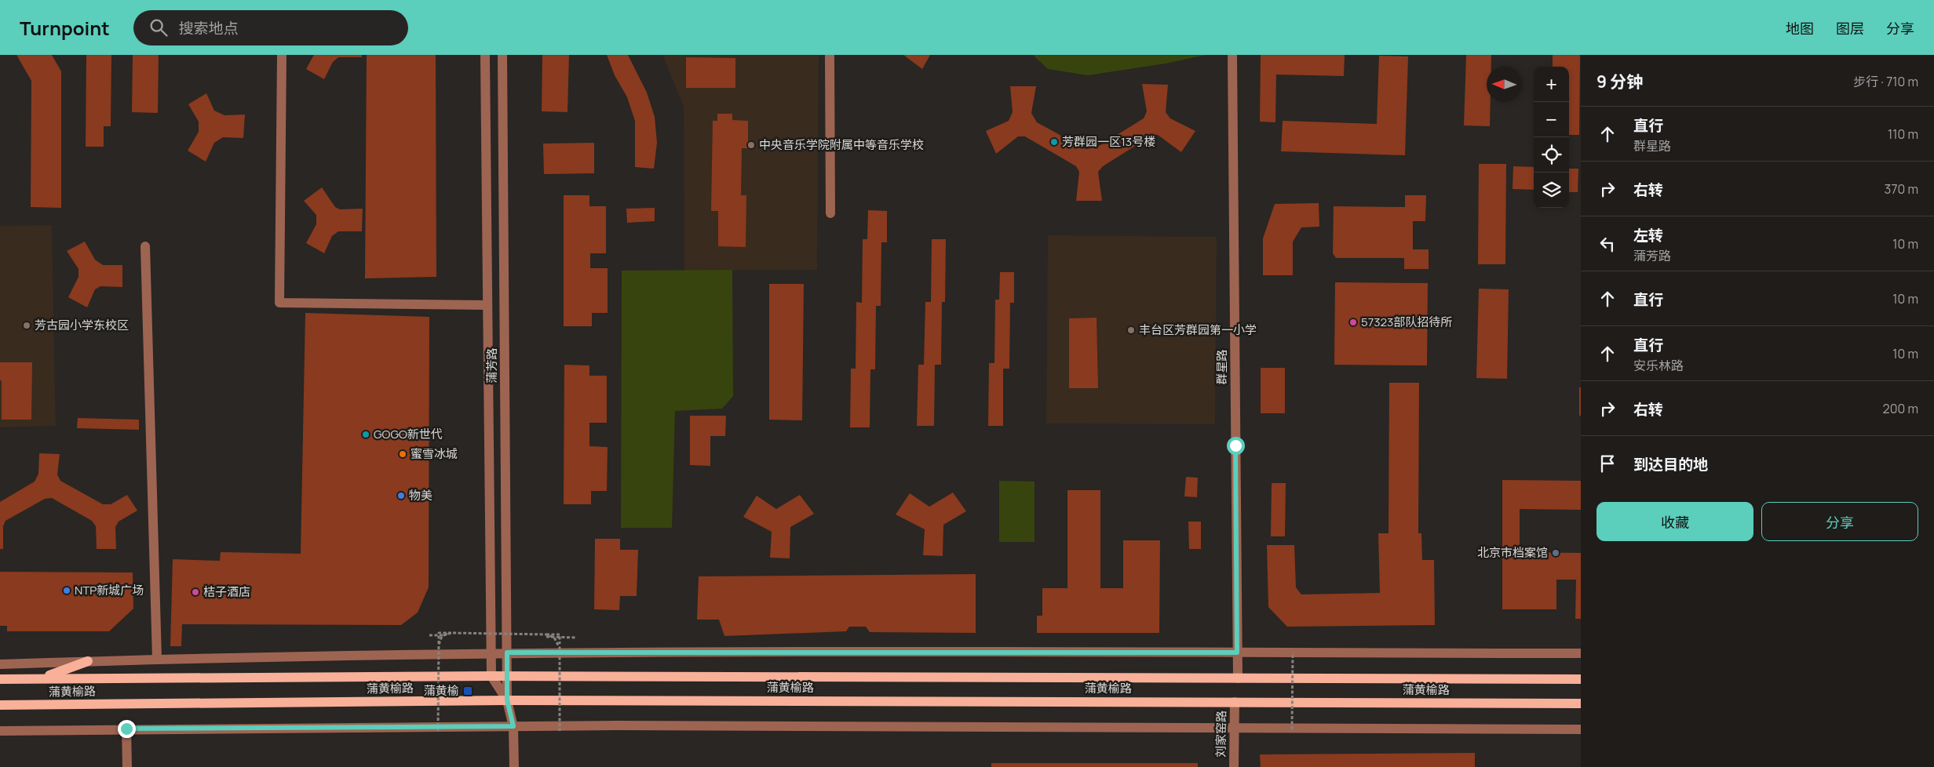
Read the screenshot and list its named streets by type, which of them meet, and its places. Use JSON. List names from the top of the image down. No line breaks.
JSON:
{"streets":{"main road":["蒲黄榆路"],"street":["蒲芳路","群星路","刘家窑路"]},"crossings":[["蒲芳路","蒲黄榆路"],["群星路","蒲黄榆路"],["蒲黄榆路","刘家窑路"]],"places":{"other":["芳群园一区13号楼","中央音乐学院附属中等音乐学校","57323部队招待所","芳古园小学东校区","丰台区芳群园第一小学","GOGO新世代","蜜雪冰城","物美","北京市档案馆","NTP新城广场","桔子酒店"],"transit":["蒲黄榆"]},"north":"left","page":{"header":"Turnpoint","search":"搜索地点","nav":["地图","图层","分享"],"heading":["9 分钟","步行 · 710 m"],"map_buttons":["+","−"],"list":[["直行","群星路","110 m"],["右转","370 m"],["左转","蒲芳路","10 m"],["直行","10 m"],["直行","安乐林路","10 m"],["右转","200 m"],"到达目的地"],"buttons":["收藏","分享"]}}
